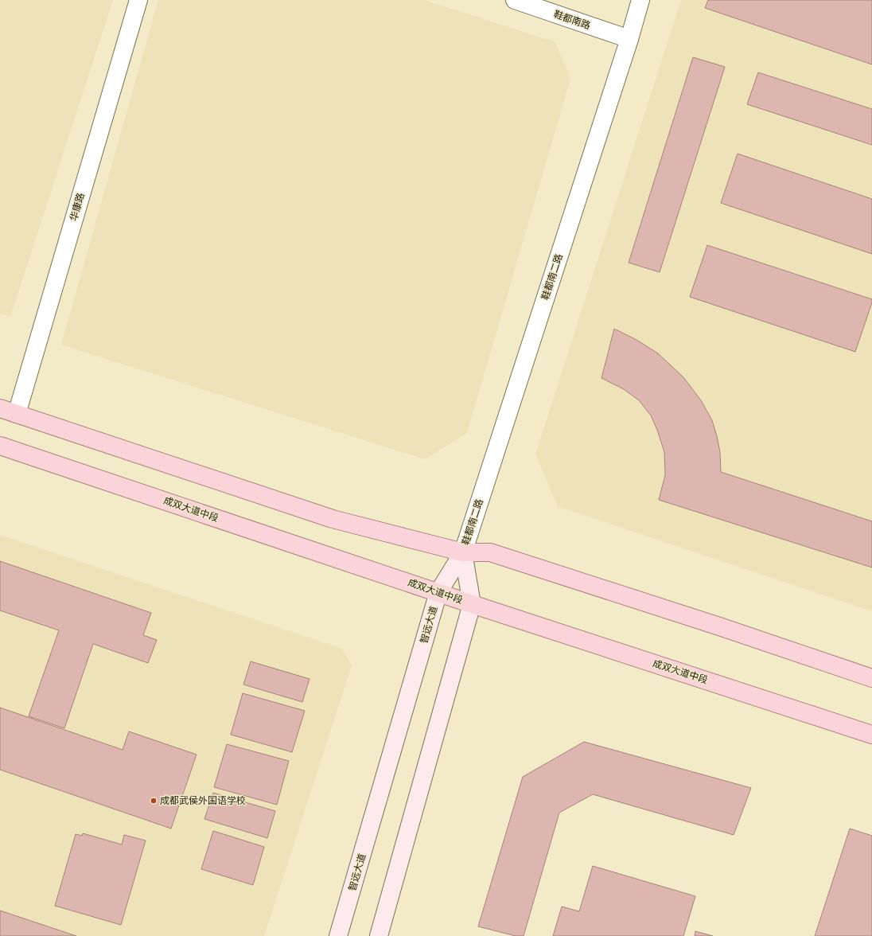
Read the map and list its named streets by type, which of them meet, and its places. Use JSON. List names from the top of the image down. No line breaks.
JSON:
{"streets":{"main road":["成双大道中段","智远大道"],"street":["鞋都南路","华康路","鞋都南二路"]},"crossings":[["鞋都南路","鞋都南二路"],["鞋都南二路","智远大道"],["成双大道中段","智远大道"]],"places":["成都武侯外国语学校"]}
